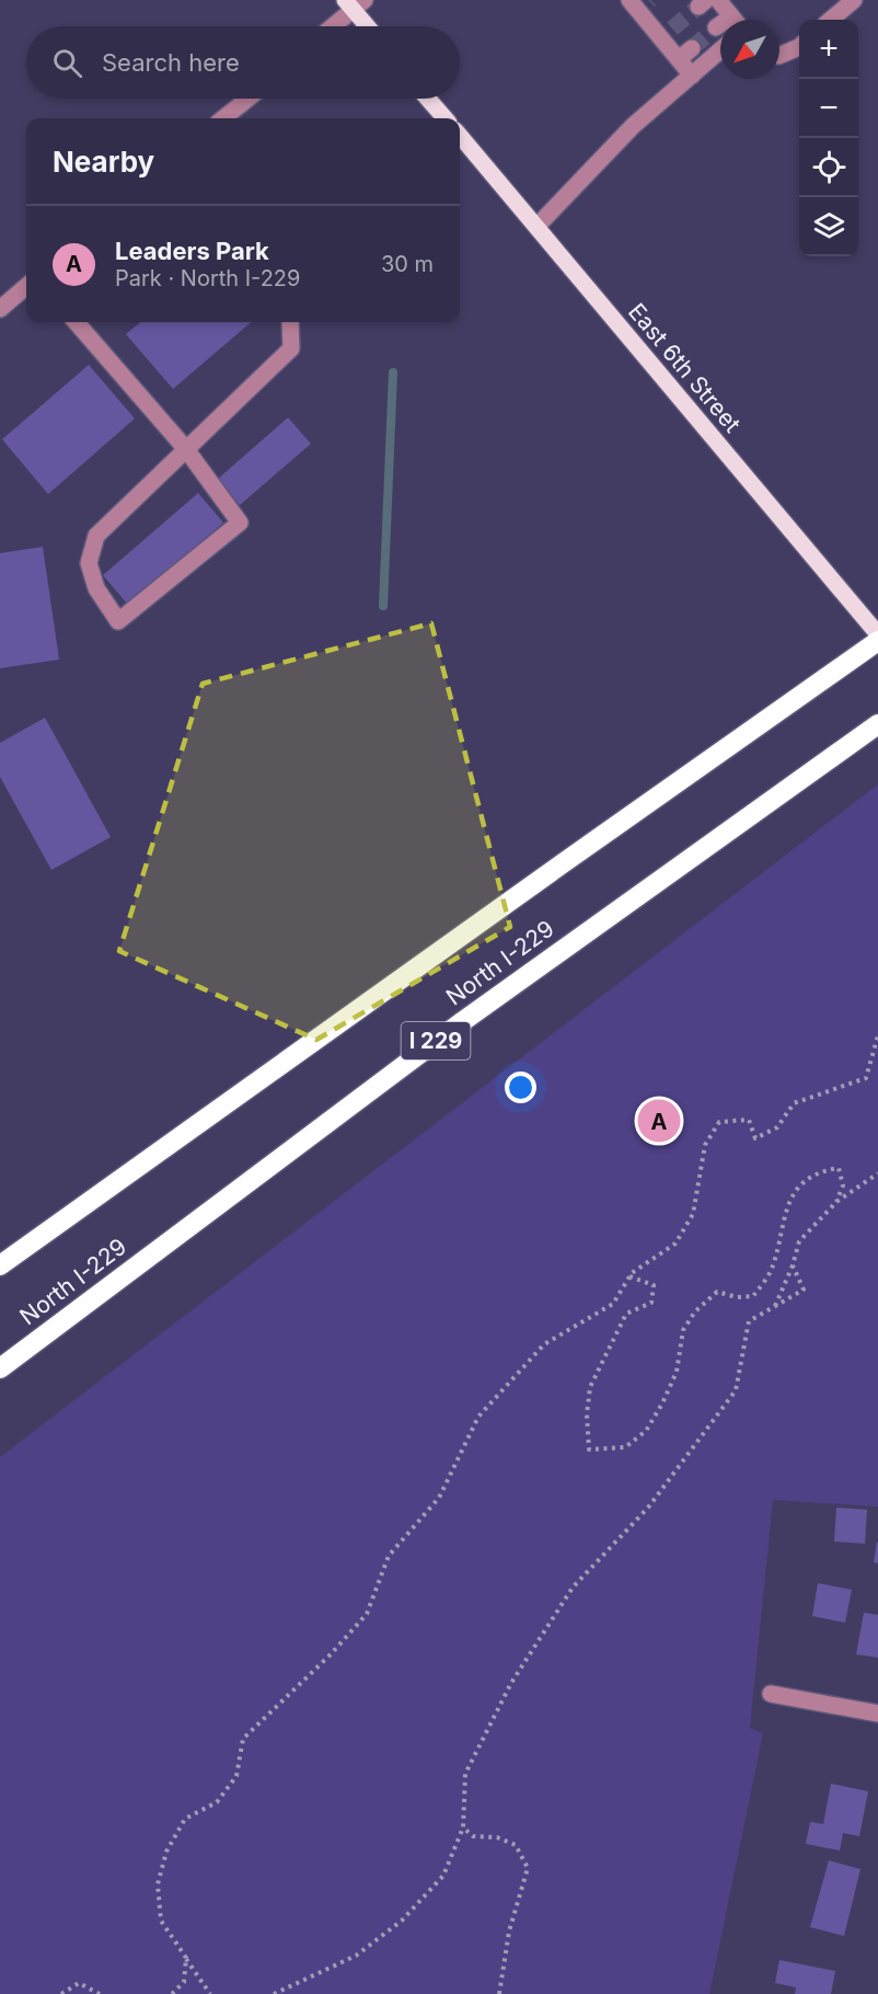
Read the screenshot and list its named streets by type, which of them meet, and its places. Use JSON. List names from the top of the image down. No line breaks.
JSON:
{"streets":{"highway":["North I-229","I 229"],"main road":["East 6th Street"]},"north":"bottom left","page":{"map_buttons":["+","−"],"search":"Search here","heading":"Nearby","list":[{"mark":"A","name":"Leaders Park","note":"Park · North I-229","value":"30 m"}],"pins":"A"}}
